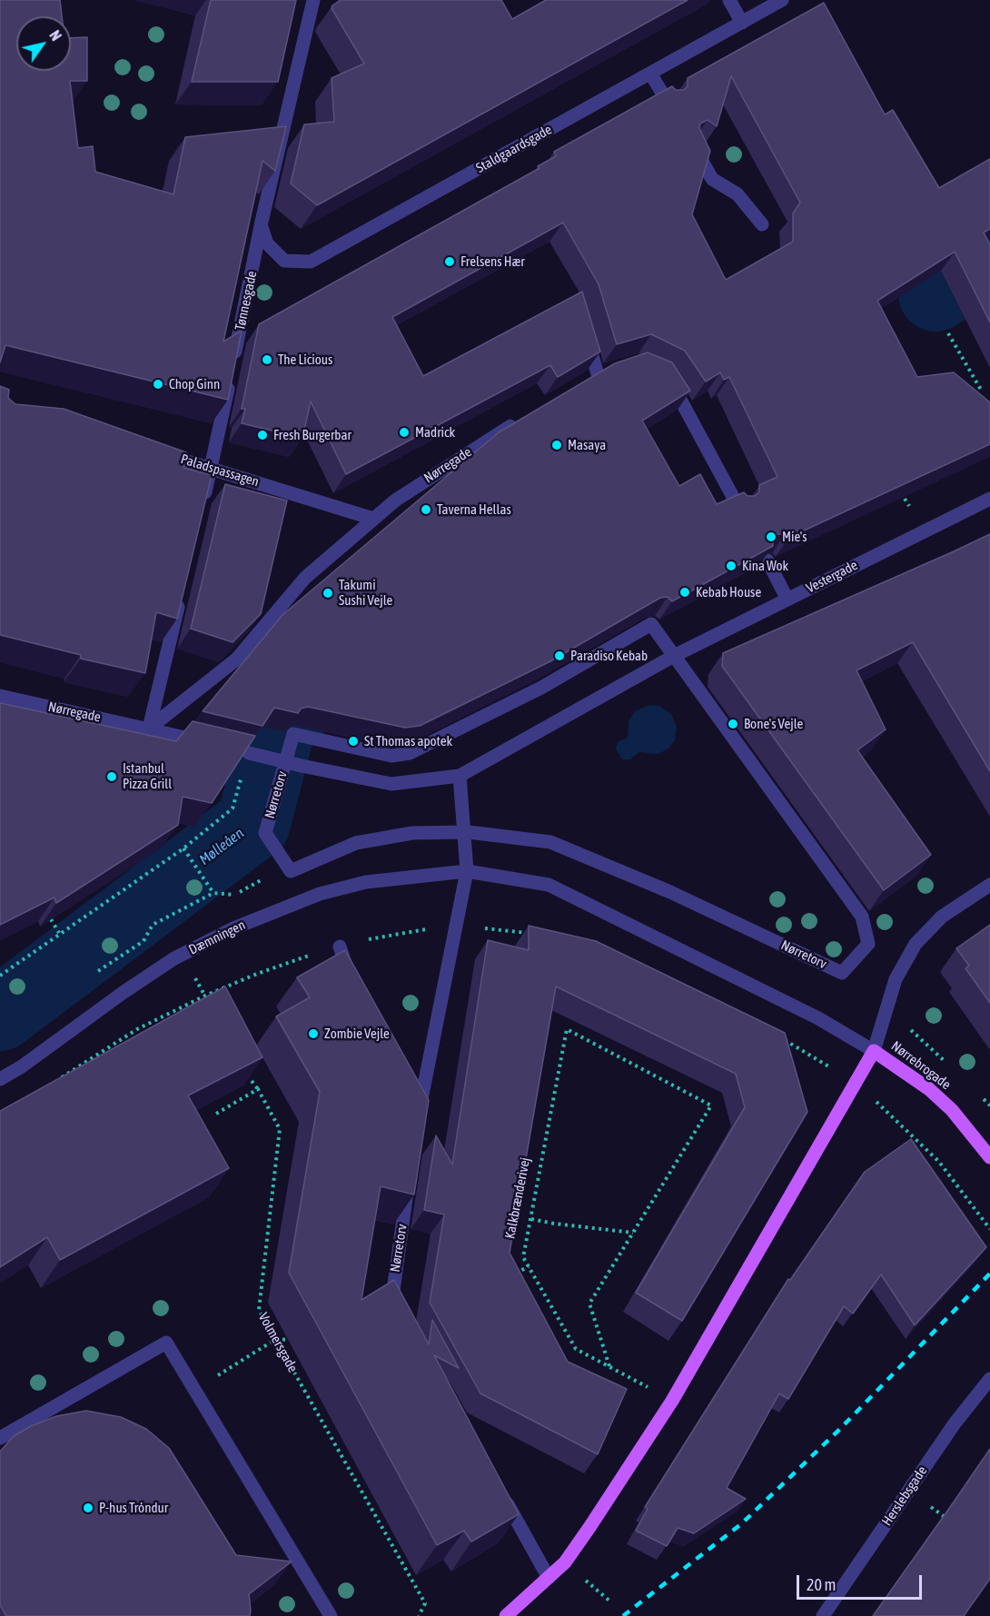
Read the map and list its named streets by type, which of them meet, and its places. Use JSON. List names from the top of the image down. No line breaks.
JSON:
{"streets":{"main road":["Nørrebrogade"],"street":["Staldgaardsgade","Tønnesgade","Nørregade","Paladspassagen","Vestergade","Nørretorv","Dæmningen","Herslebsgade"],"path":["Kalkbrænderivej","Volmersgade"]},"crossings":[["Staldgaardsgade","Tønnesgade"],["Tønnesgade","Paladspassagen"],["Nørregade","Paladspassagen"],["Vestergade","Nørretorv"]],"water":["Mølleåen"],"places":["Frelsens Hær","The Licious","Chop Ginn","Madrick","Fresh Burgerbar","Masaya","Taverna Hellas","Mie's","Kina Wok","Kebab House","Takumi Sushi Vejle","Paradiso Kebab","Bone's Vejle","St Thomas apotek","Istanbul Pizza Grill","Zombie Vejle","P-hus Tróndur"],"scale_bar":"20 m","north":"top right"}
